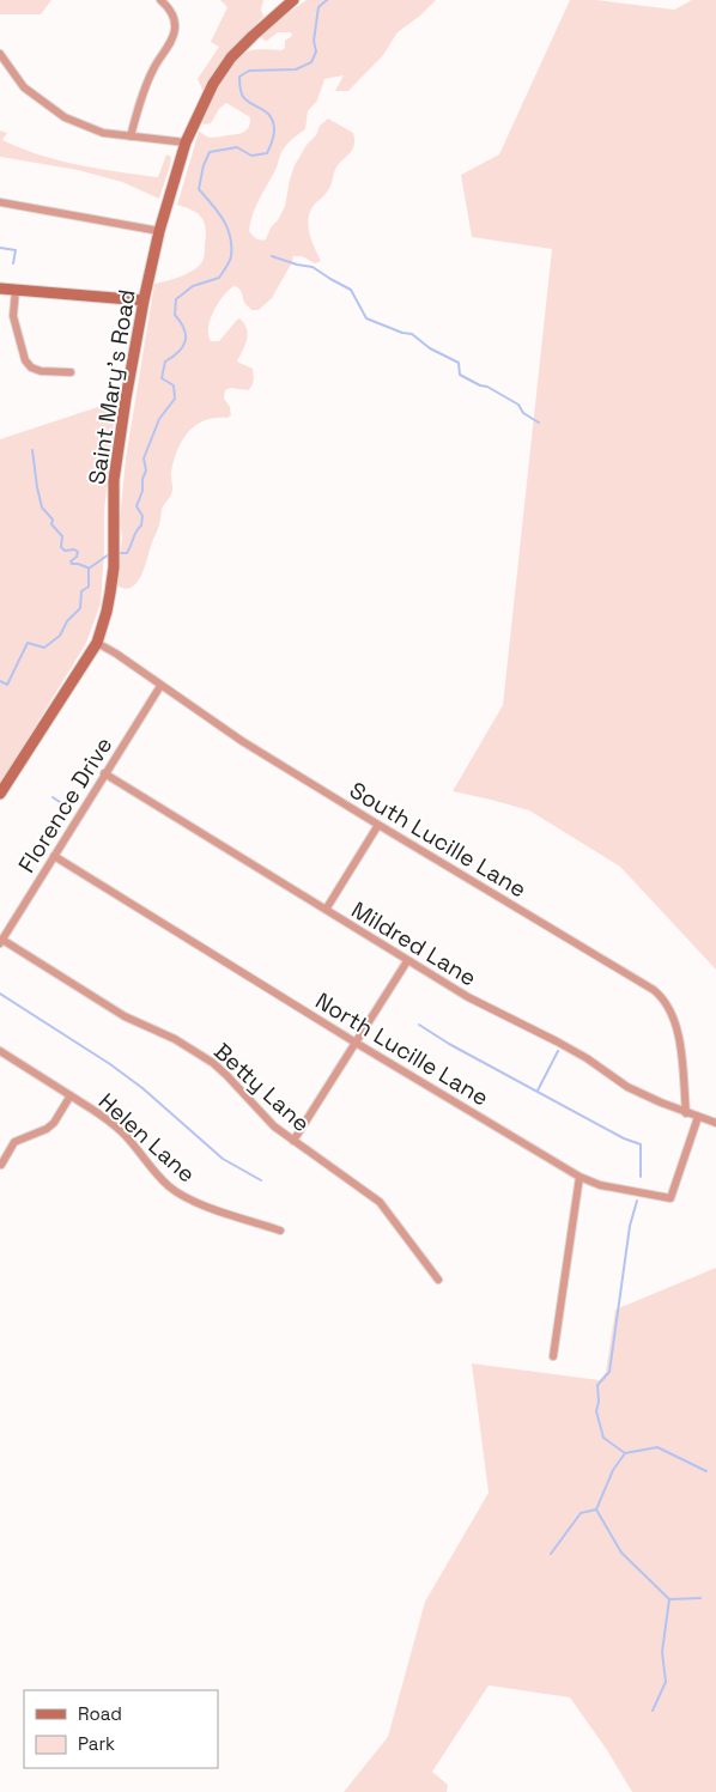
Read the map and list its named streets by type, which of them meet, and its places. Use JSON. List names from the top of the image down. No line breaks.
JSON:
{"streets":{"street":["Saint Mary's Road","Florence Drive","South Lucille Lane","Mildred Lane","North Lucille Lane","Betty Lane","Helen Lane"]},"crossings":[["Saint Mary's Road","South Lucille Lane"],["Florence Drive","South Lucille Lane"],["Florence Drive","Mildred Lane"],["Florence Drive","North Lucille Lane"],["Florence Drive","Betty Lane"],["South Lucille Lane","Mildred Lane"],["Mildred Lane","North Lucille Lane"]],"legend":["Road","Park"]}
